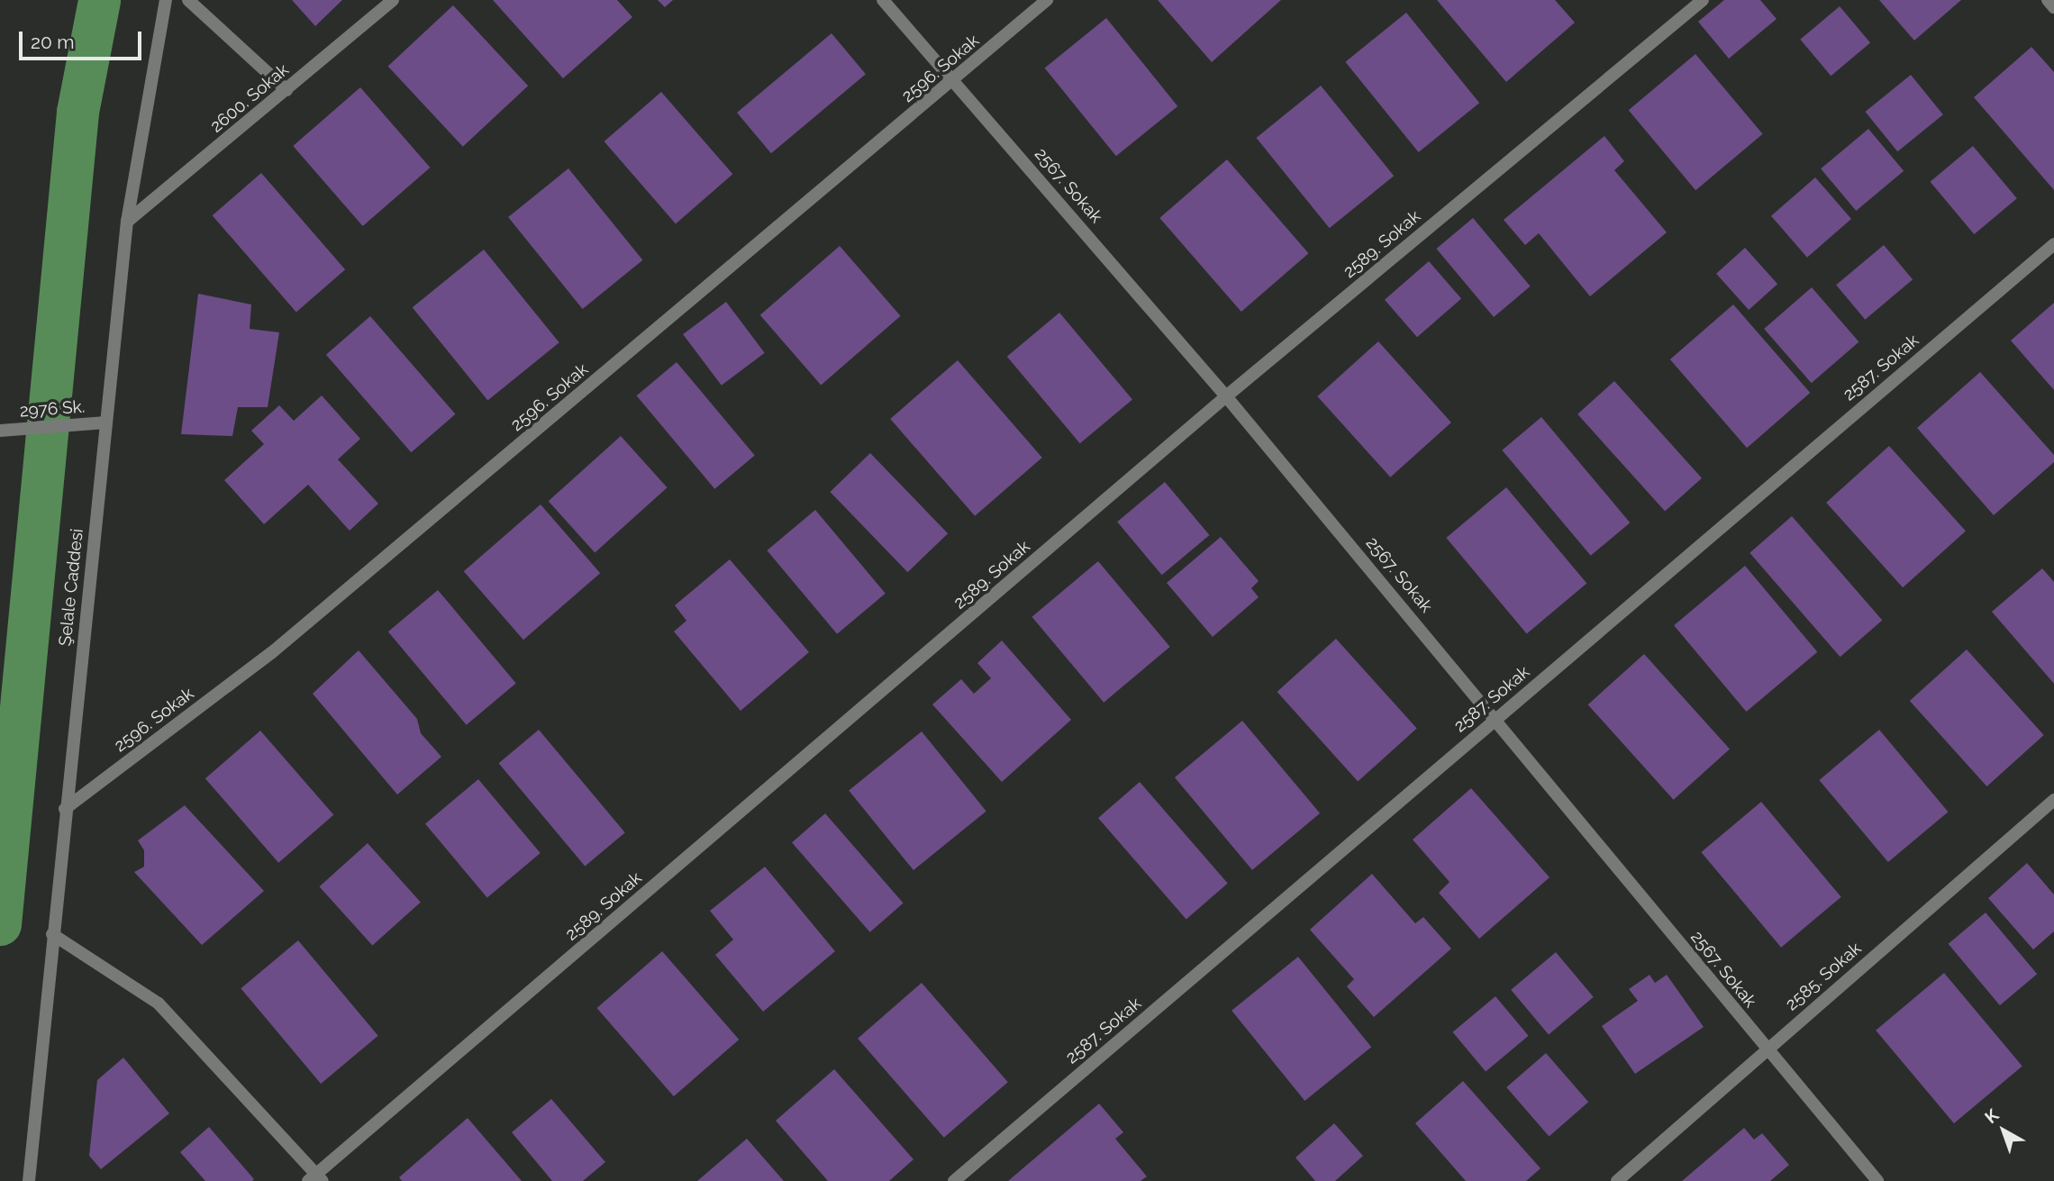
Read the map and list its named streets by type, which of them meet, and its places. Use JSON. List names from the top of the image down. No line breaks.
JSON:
{"streets":{"street":["2596. Sokak","2600. Sokak","2567. Sokak","2589. Sokak","2587. Sokak","2976 Sk.","Şelale Caddesi","2585. Sokak"]},"crossings":[["2596. Sokak","2567. Sokak"],["2596. Sokak","Şelale Caddesi"],["2600. Sokak","Şelale Caddesi"],["2567. Sokak","2589. Sokak"],["2567. Sokak","2587. Sokak"],["2567. Sokak","2585. Sokak"],["2976 Sk.","Şelale Caddesi"]],"scale_bar":"20 m","north":"top left"}
